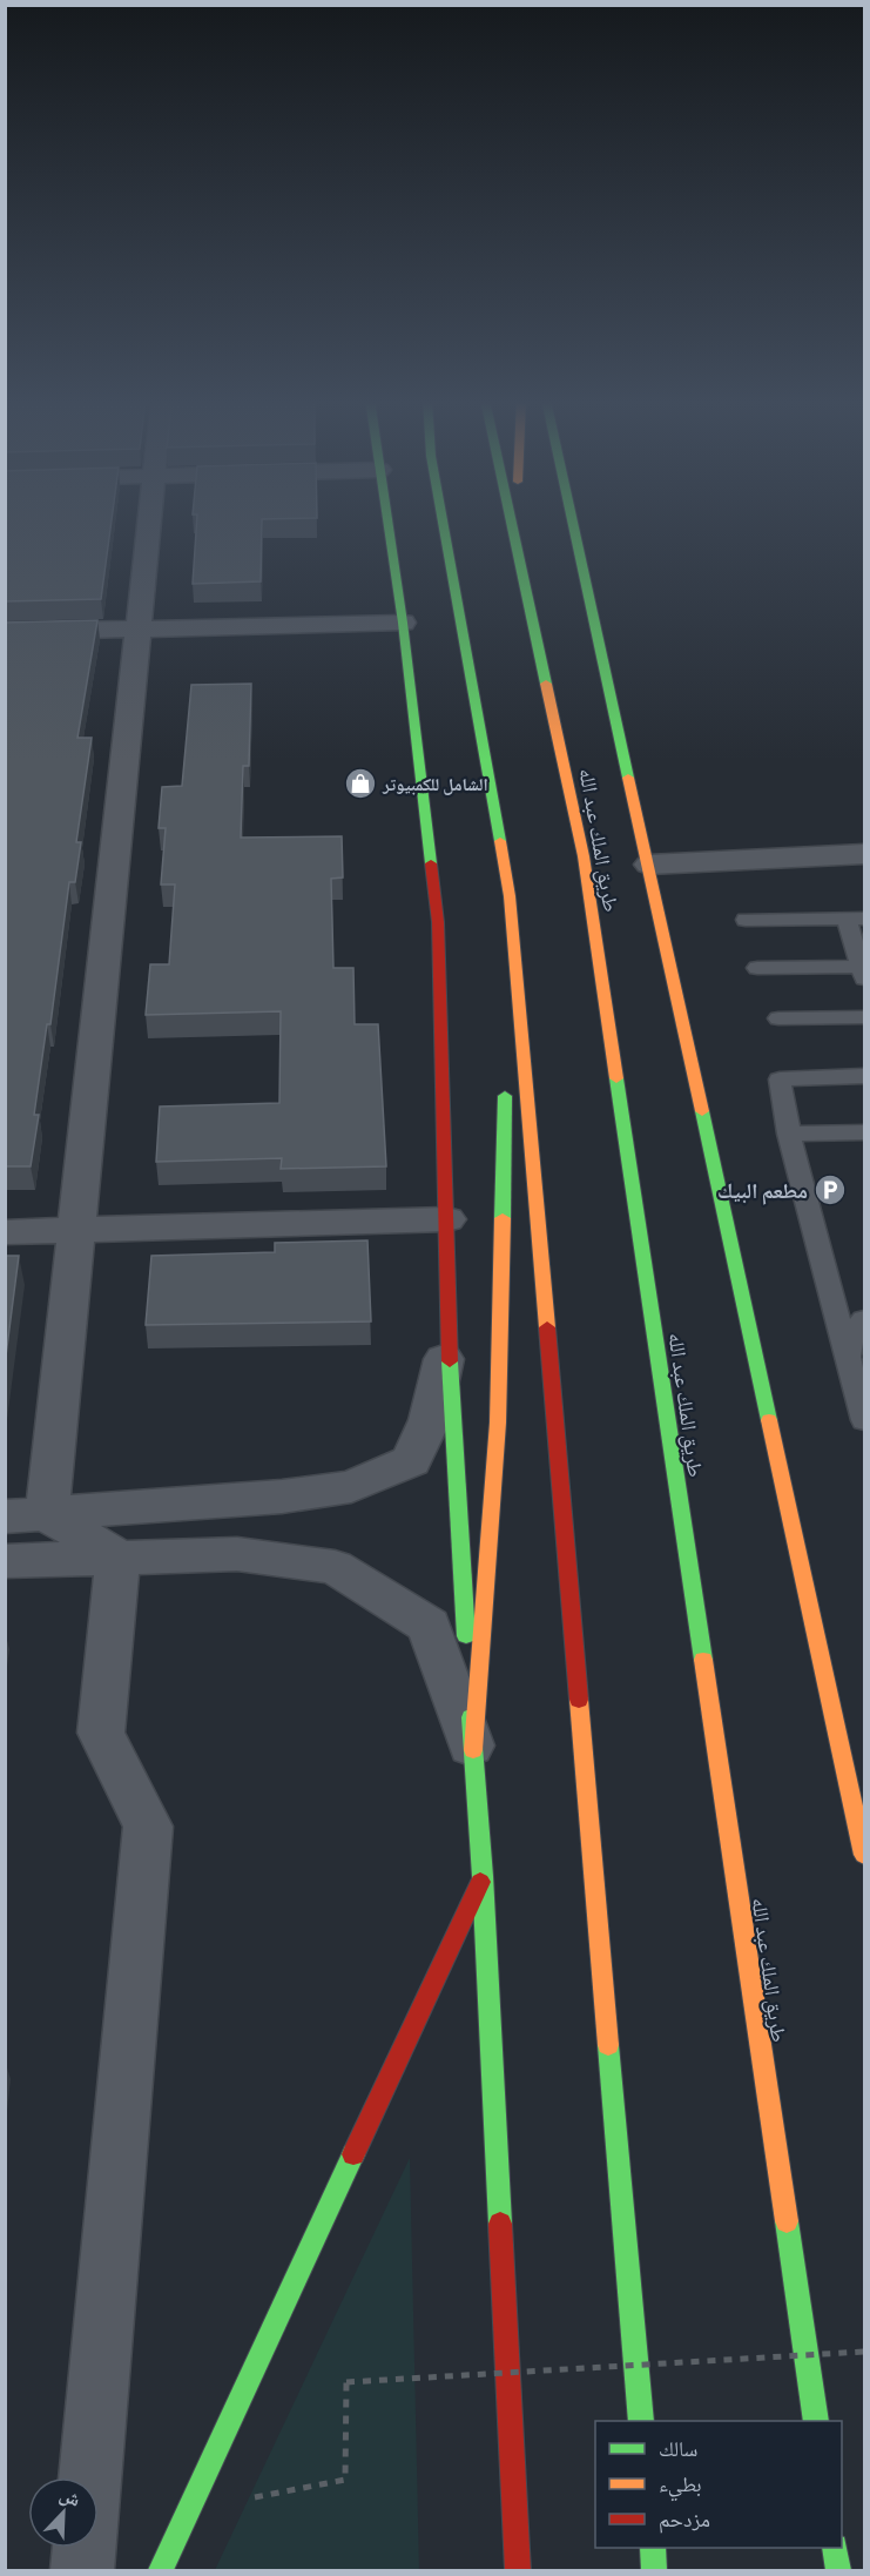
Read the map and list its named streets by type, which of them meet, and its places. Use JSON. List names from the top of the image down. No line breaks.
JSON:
{"streets":{"main road":["طريق الملك عبد الله"]},"places":{"shop":["الشامل للكمبيوتر"],"parking":["مطعم البيك"]},"legend":["سالك","بطيء","مزدحم"],"north":"top right"}
